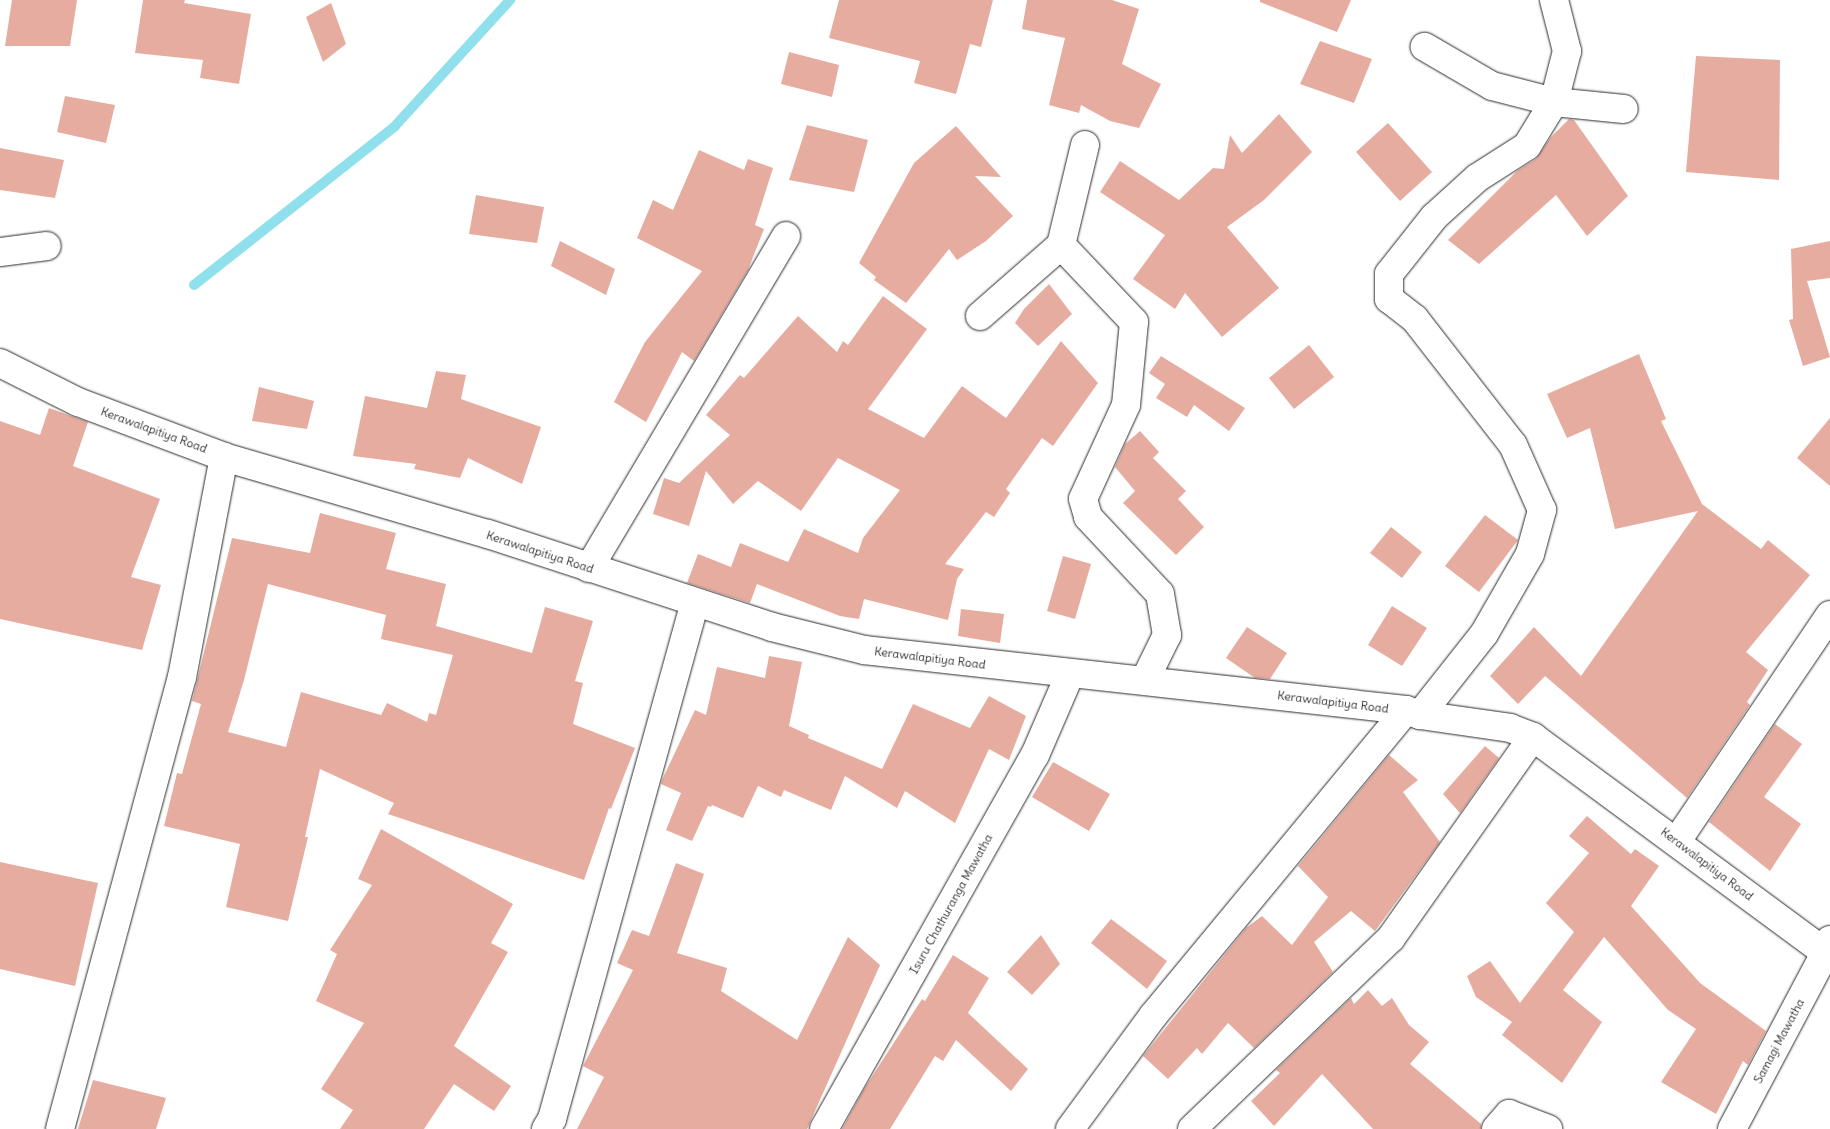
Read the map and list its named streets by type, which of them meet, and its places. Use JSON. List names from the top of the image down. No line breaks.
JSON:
{"streets":{"street":["Kerawalapitiya Road","Isuru Chathuranga Mawatha","Samagi Mawatha"]},"crossings":[["Kerawalapitiya Road","Isuru Chathuranga Mawatha"],["Kerawalapitiya Road","Samagi Mawatha"]]}
